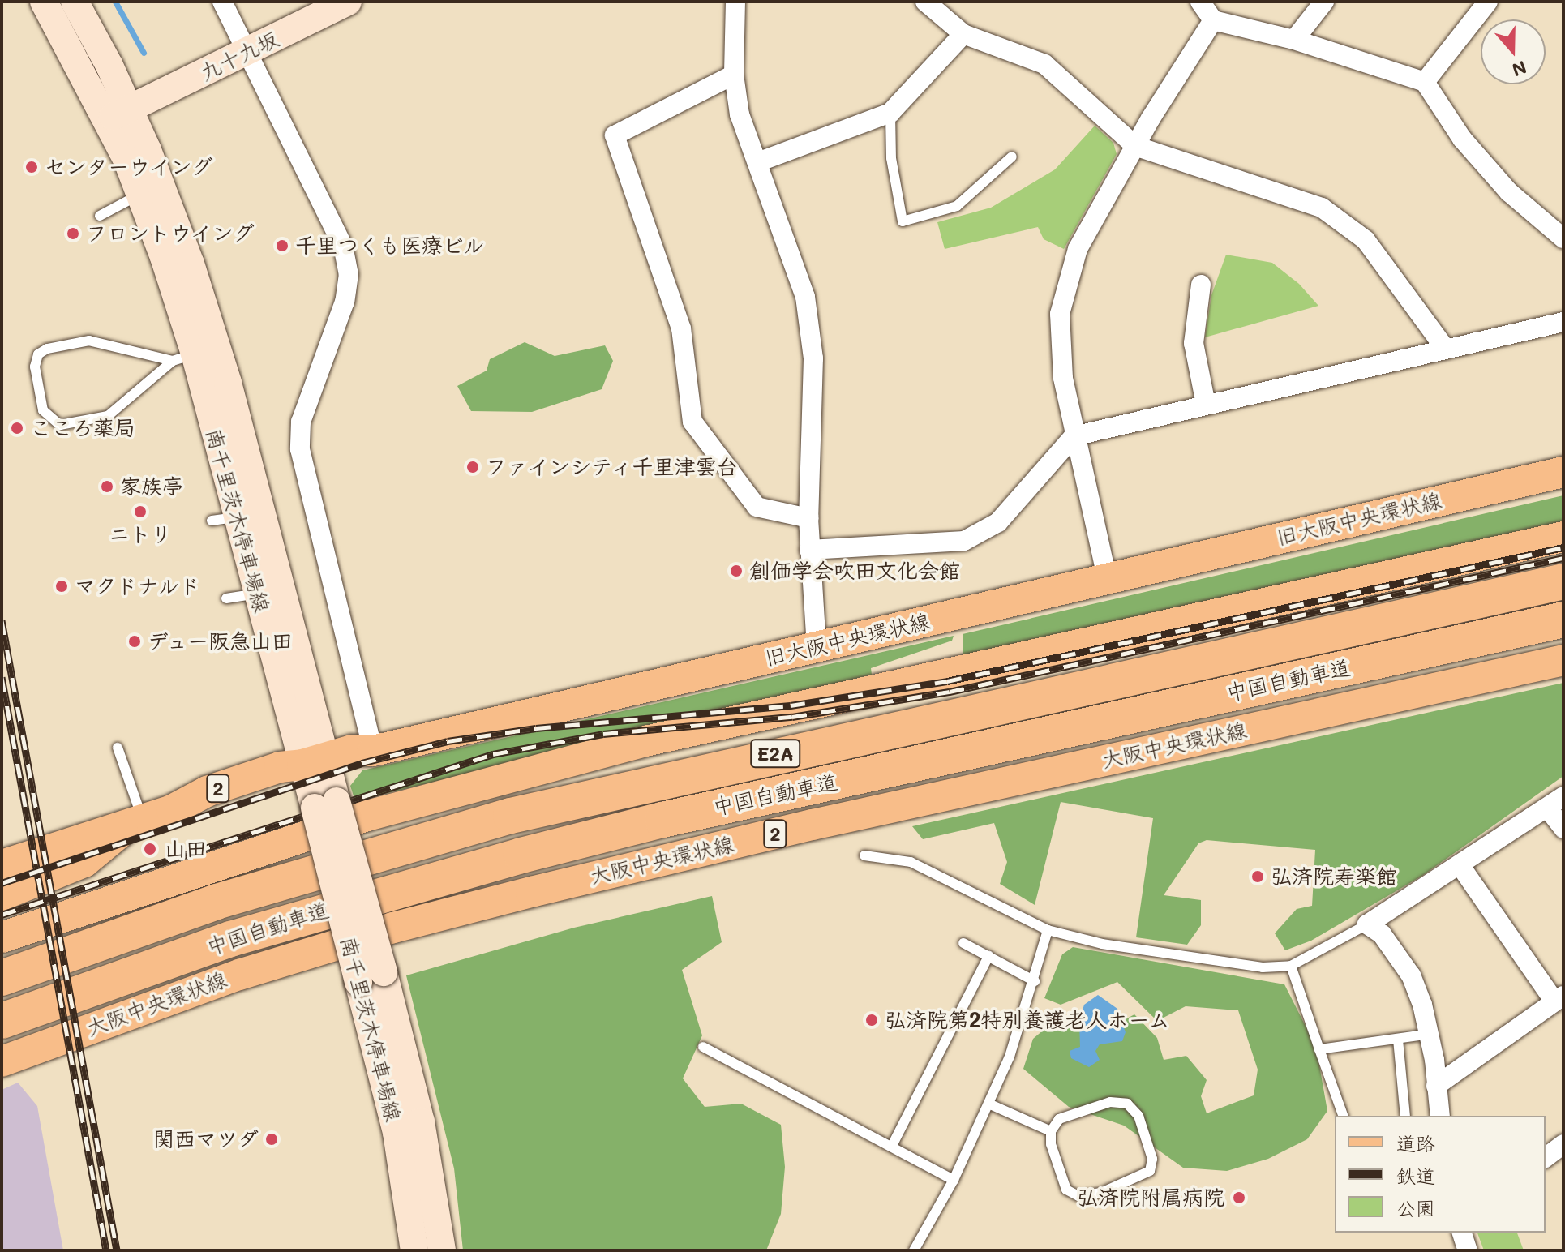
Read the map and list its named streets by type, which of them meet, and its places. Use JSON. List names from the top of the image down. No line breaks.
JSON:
{"streets":{"highway":["中国自動車道","E2A"],"main road":["九十九坂","旧大阪中央環状線","南千里茨木停車場線","大阪中央環状線","2"]},"crossings":[["九十九坂","南千里茨木停車場線"],["旧大阪中央環状線","南千里茨木停車場線"]],"places":["センターウイング","フロントウイング","千里つくも医療ビル","こころ薬局","ファインシティ千里津雲台","家族亭","ニトリ","創価学会吹田文化会館","マクドナルド","デュー阪急山田","山田","弘済院寿楽館","弘済院第2特別養護老人ホーム","関西マツダ","弘済院附属病院"],"legend":["道路","鉄道","公園"],"north":"bottom"}
